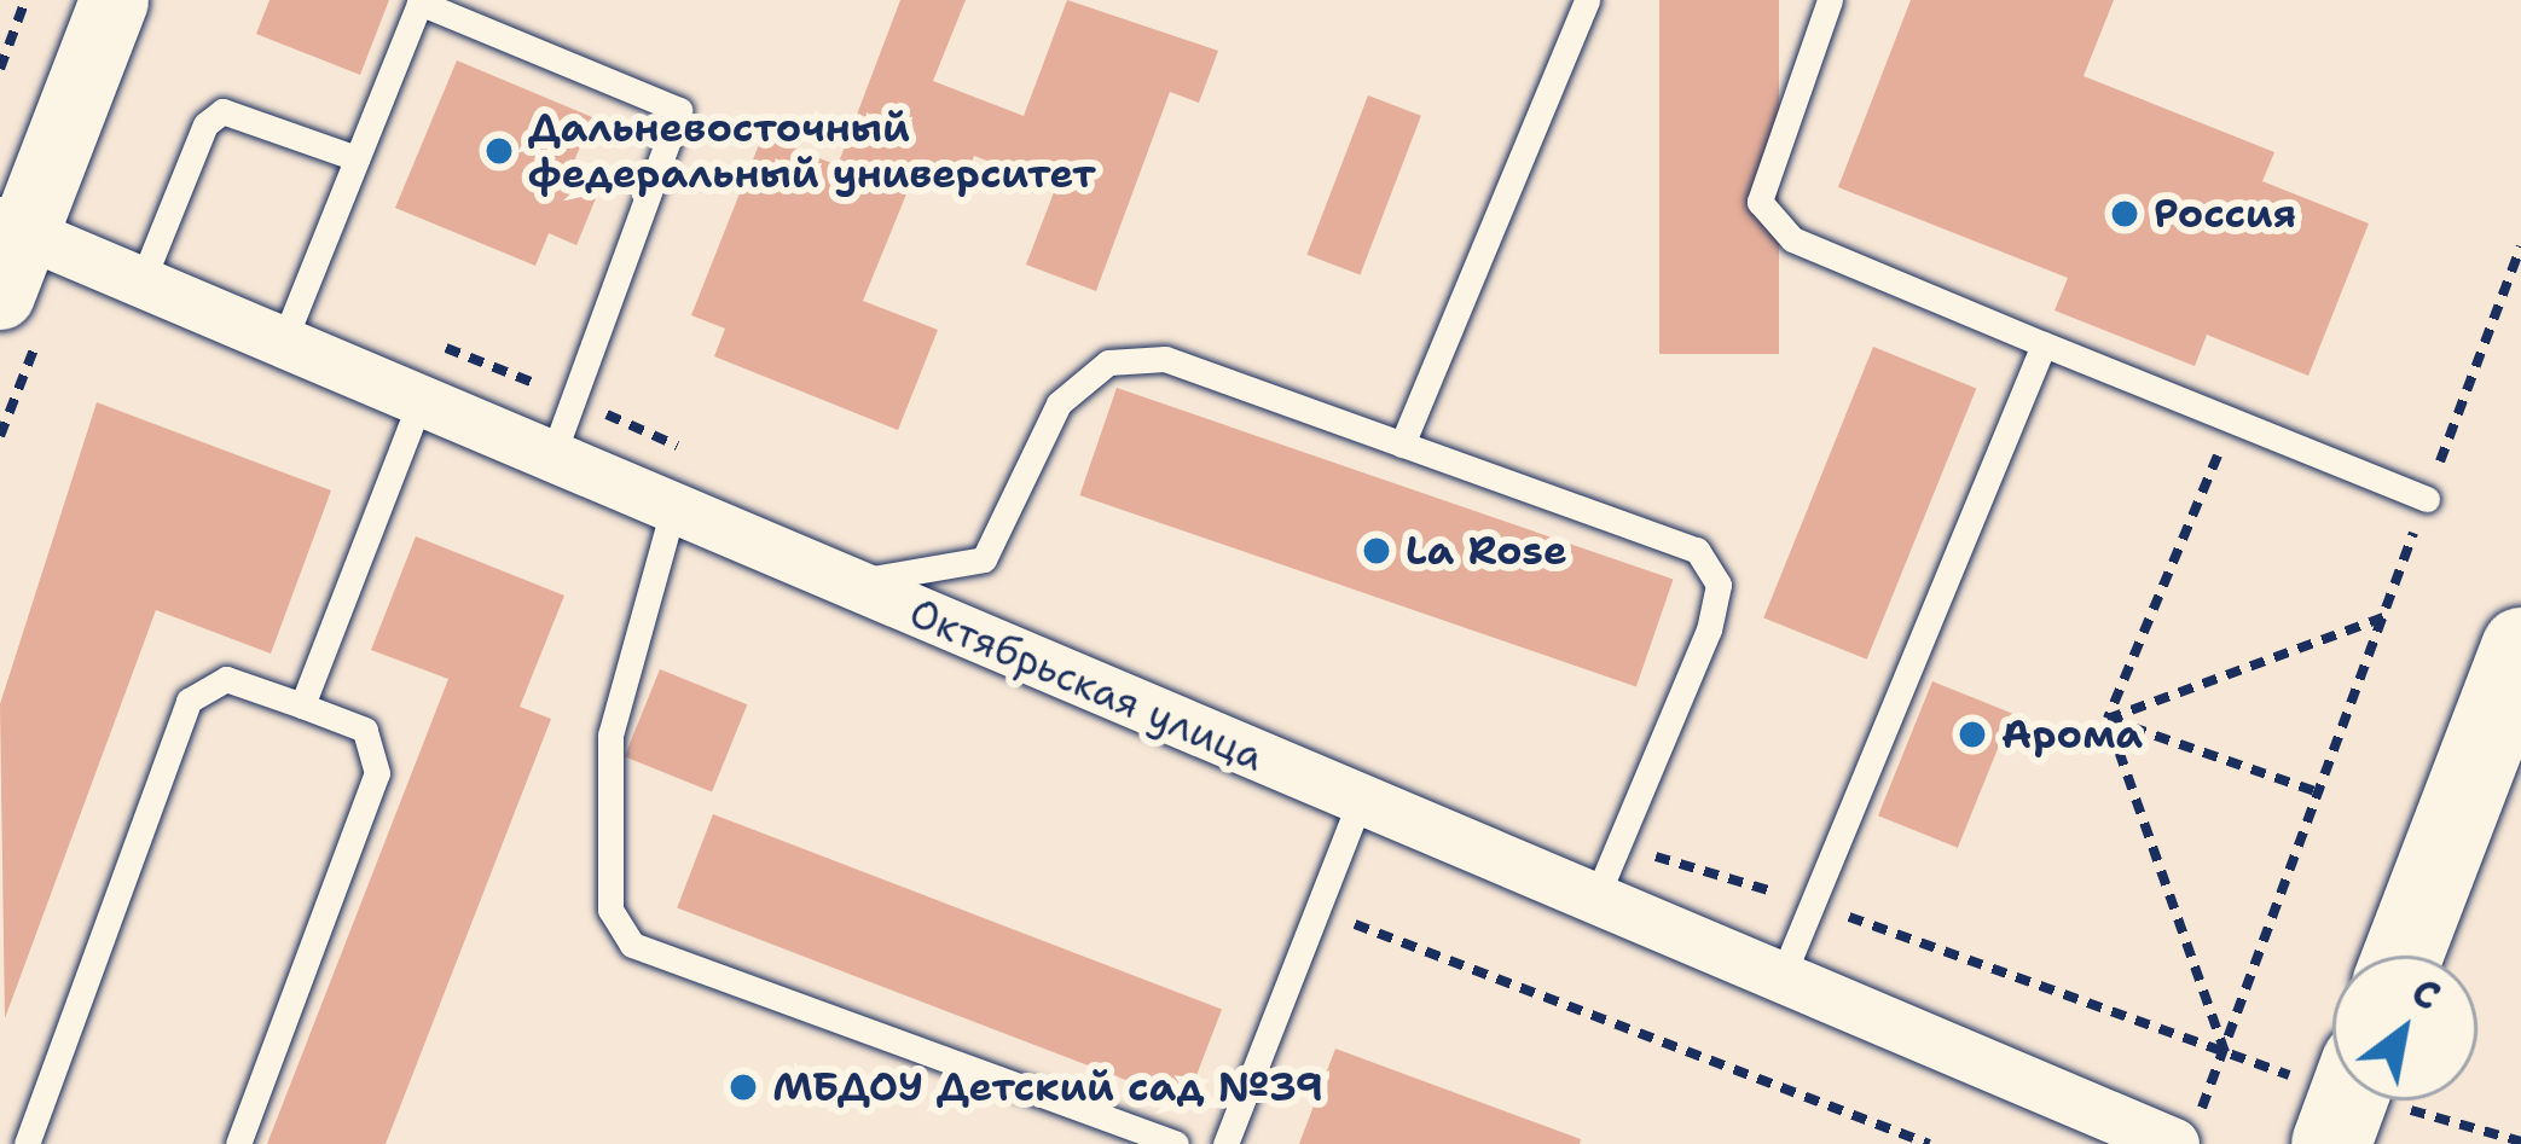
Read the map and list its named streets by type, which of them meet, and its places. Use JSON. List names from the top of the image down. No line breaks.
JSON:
{"streets":{"street":["Октябрьская улица"]},"places":["Дальневосточный федеральный университет","Россия","La Rose","Арома","МБДОУ Детский сад №39"],"north":"top right"}
